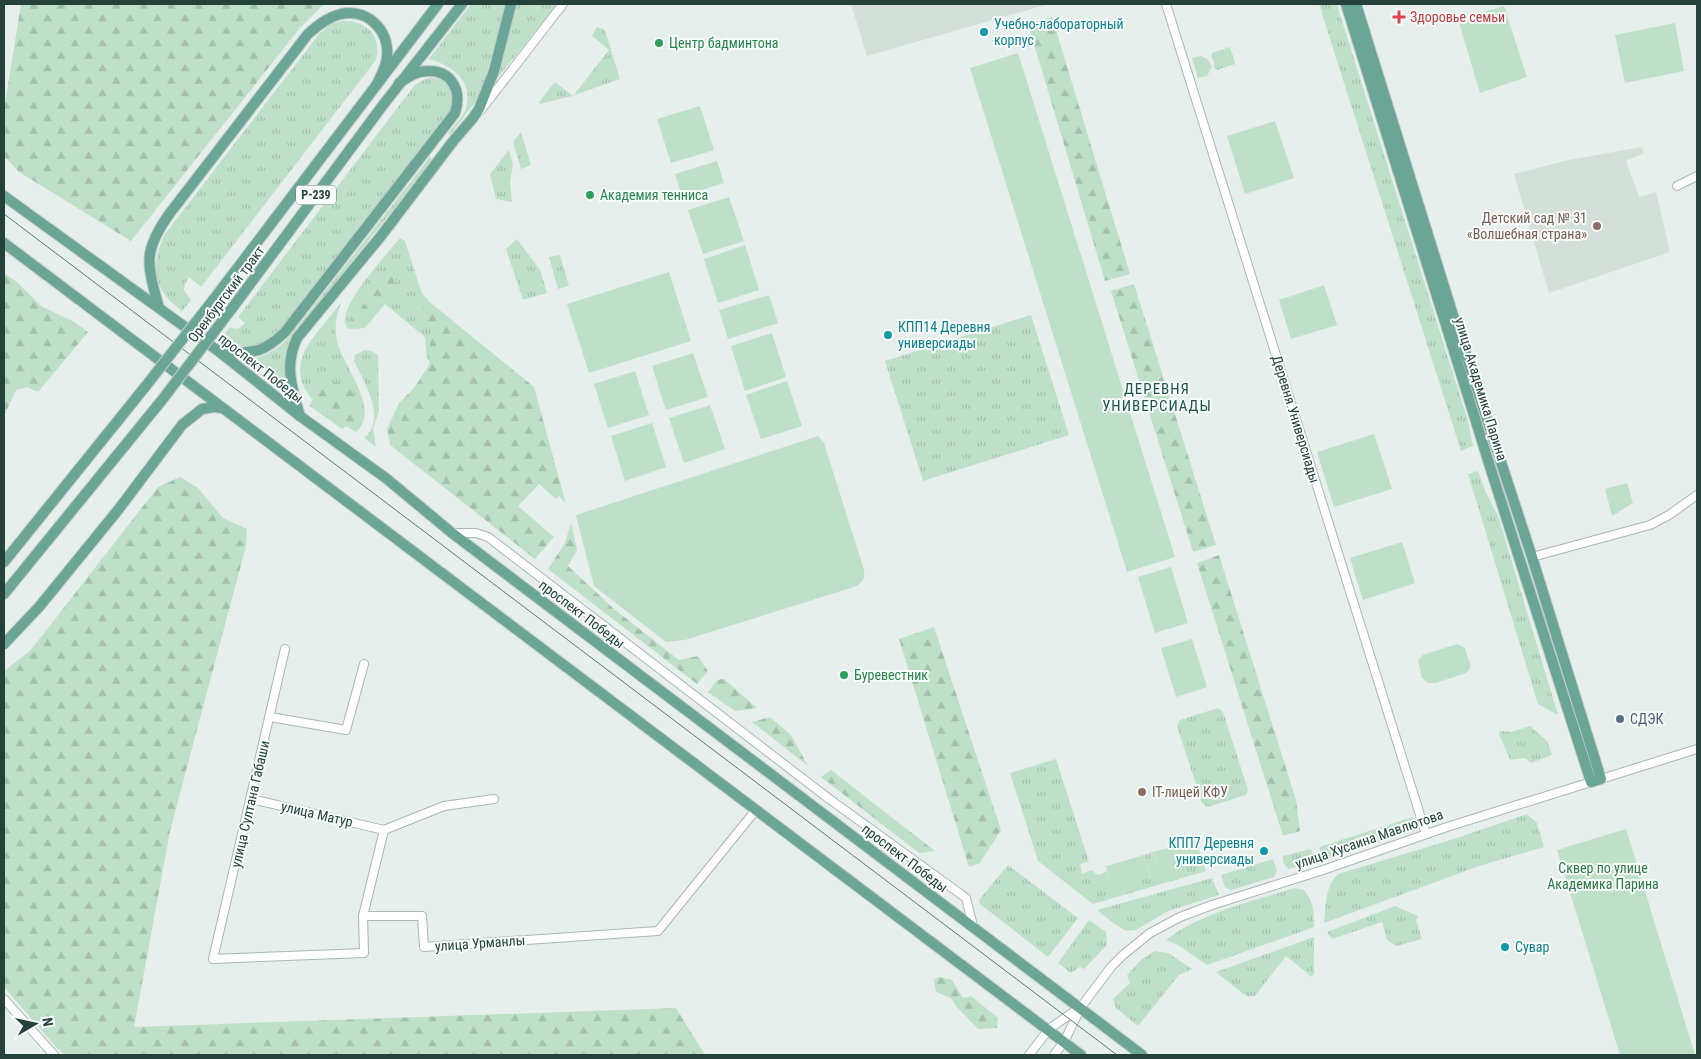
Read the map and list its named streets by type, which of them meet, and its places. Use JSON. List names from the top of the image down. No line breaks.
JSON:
{"streets":{"main road":["Р-239","Оренбургский тракт","проспект Победы","улица Академика Парина"],"street":["Деревня Универсиады","улица Султана Габаши","улица Матур","улица Хусаина Мавлютова","улица Урманлы"]},"crossings":[["проспект Победы","улица Хусаина Мавлютова"],["улица Академика Парина","улица Хусаина Мавлютова"],["Деревня Универсиады","улица Хусаина Мавлютова"],["улица Султана Габаши","улица Матур"],["улица Султана Габаши","улица Урманлы"]],"districts":["ДЕРЕВНЯ УНИВЕРСИАДЫ"],"parks":["Сквер по улице Академика Парина"],"places":{"health":["Здоровье семьи"],"other":["Учебно-лабораторный корпус","Центр бадминтона","Академия тенниса","Детский сад № 31 «Волшебная страна»","КПП14 Деревня универсиады","Буревестник","СДЭК","IT-лицей КФУ","КПП7 Деревня универсиады","Сувар"]},"north":"right"}
